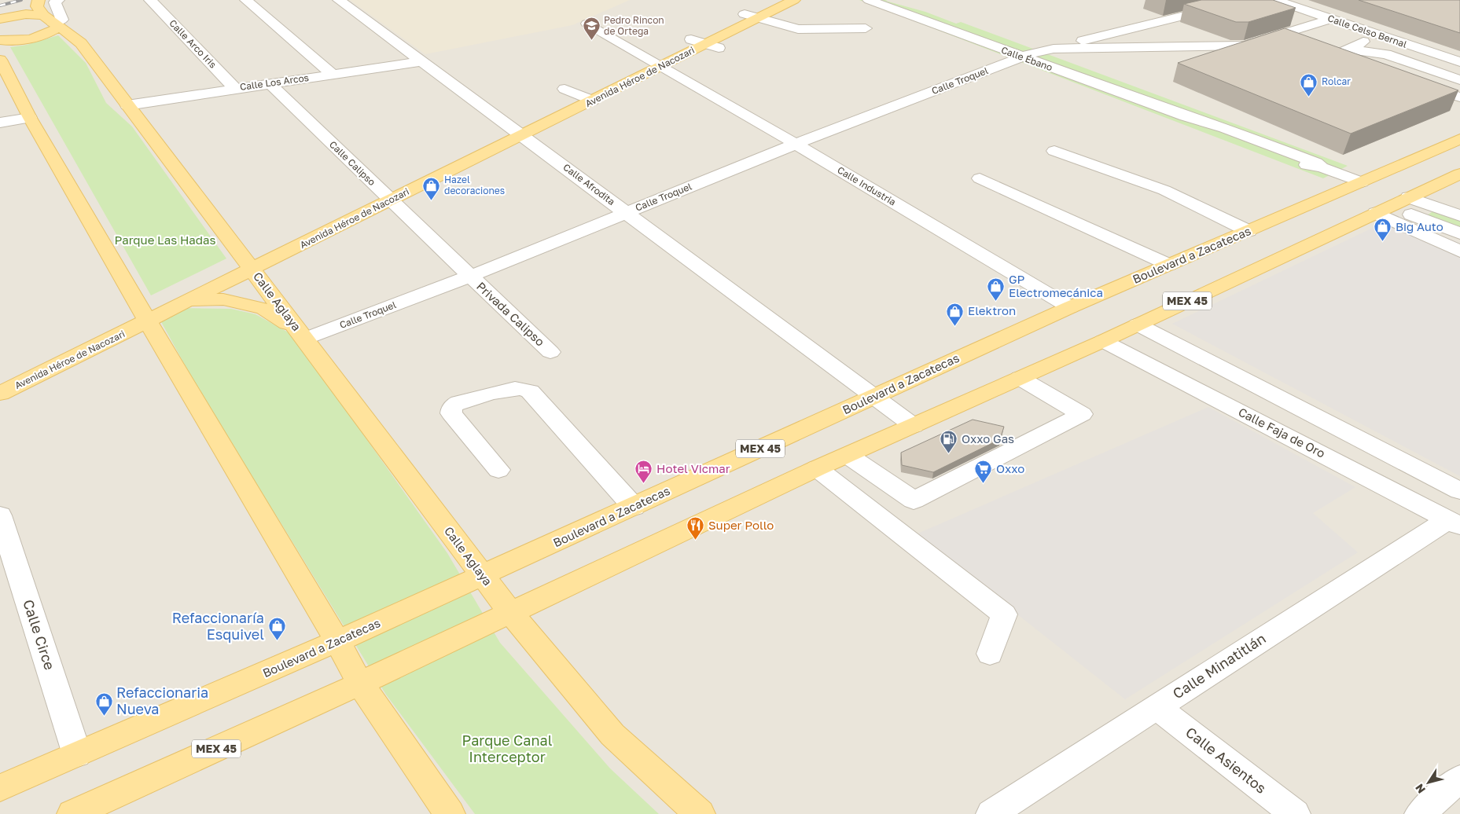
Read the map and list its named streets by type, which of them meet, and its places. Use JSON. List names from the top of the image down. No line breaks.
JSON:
{"streets":{"main road":["Avenida Héroe de Nacozari","Boulevard a Zacatecas","MEX 45","Calle Aglaya"],"street":["Calle Celso Bernal","Calle Arco Iris","Calle Ébano","Calle Troquel","Calle Los Arcos","Calle Calipso","Calle Afrodita","Calle Industria","Privada Calipso","Calle Faja de Oro","Calle Circe","Calle Minatitlán","Calle Asientos"]},"crossings":[["Calle Arco Iris","Calle Los Arcos"],["Calle Ébano","Calle Troquel"],["Calle Ébano","Boulevard a Zacatecas"],["Avenida Héroe de Nacozari","Calle Calipso"],["Avenida Héroe de Nacozari","Calle Afrodita"],["Avenida Héroe de Nacozari","Calle Industria"],["Avenida Héroe de Nacozari","Calle Aglaya"],["Calle Troquel","Calle Calipso"],["Calle Troquel","Calle Afrodita"],["Calle Troquel","Calle Industria"],["Calle Troquel","Calle Aglaya"],["Calle Troquel","Privada Calipso"],["Calle Los Arcos","Calle Calipso"],["Calle Los Arcos","Calle Afrodita"],["Calle Los Arcos","Calle Aglaya"],["Calle Calipso","Privada Calipso"],["Calle Afrodita","Boulevard a Zacatecas"],["Calle Afrodita","MEX 45"],["Calle Industria","Boulevard a Zacatecas"],["Boulevard a Zacatecas","Calle Aglaya"],["Boulevard a Zacatecas","Calle Circe"],["MEX 45","Calle Aglaya"],["MEX 45","Calle Faja de Oro"],["Calle Faja de Oro","Calle Minatitlán"],["Calle Minatitlán","Calle Asientos"]],"parks":["Parque Las Hadas","Parque Canal Interceptor"],"places":{"school or university":["Pedro Rincon de Ortega"],"shop":["Rolcar","Hazel decoraciones","Big Auto","GP Electromecánica","Elektron","Refaccionaría Esquivel","Refaccionaria Nueva"],"fuel station":["Oxxo Gas"],"hotel":["Hotel Vicmar"],"supermarket":["Oxxo"],"restaurant":["Super Pollo"]},"north":"bottom left"}
